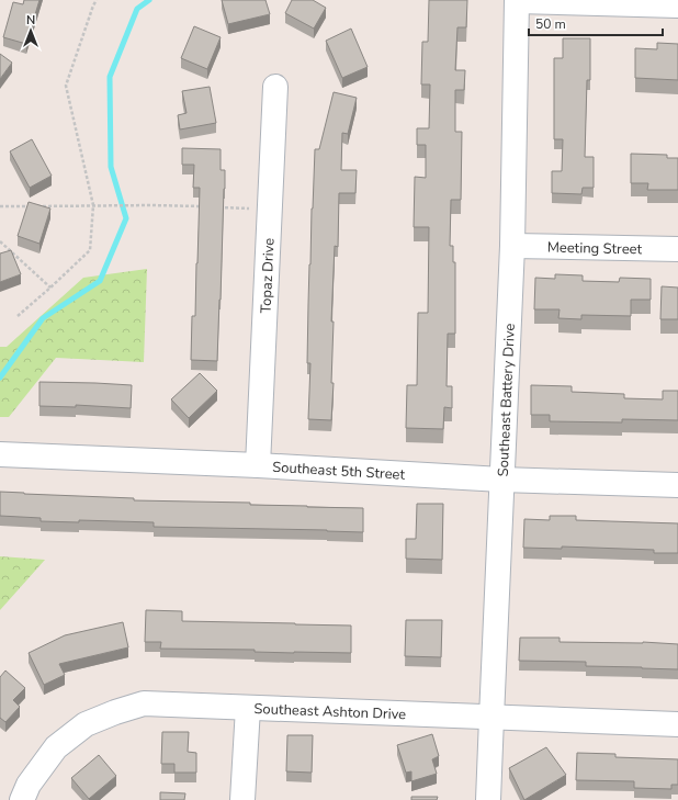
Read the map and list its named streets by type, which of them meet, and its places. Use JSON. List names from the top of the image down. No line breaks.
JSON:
{"streets":{"street":["Meeting Street","Topaz Drive","Southeast Battery Drive","Southeast 5th Street","Southeast Ashton Drive"]},"crossings":[["Meeting Street","Southeast Battery Drive"],["Topaz Drive","Southeast 5th Street"],["Southeast Battery Drive","Southeast 5th Street"],["Southeast Battery Drive","Southeast Ashton Drive"]],"scale_bar":"50 m","north":"top"}
